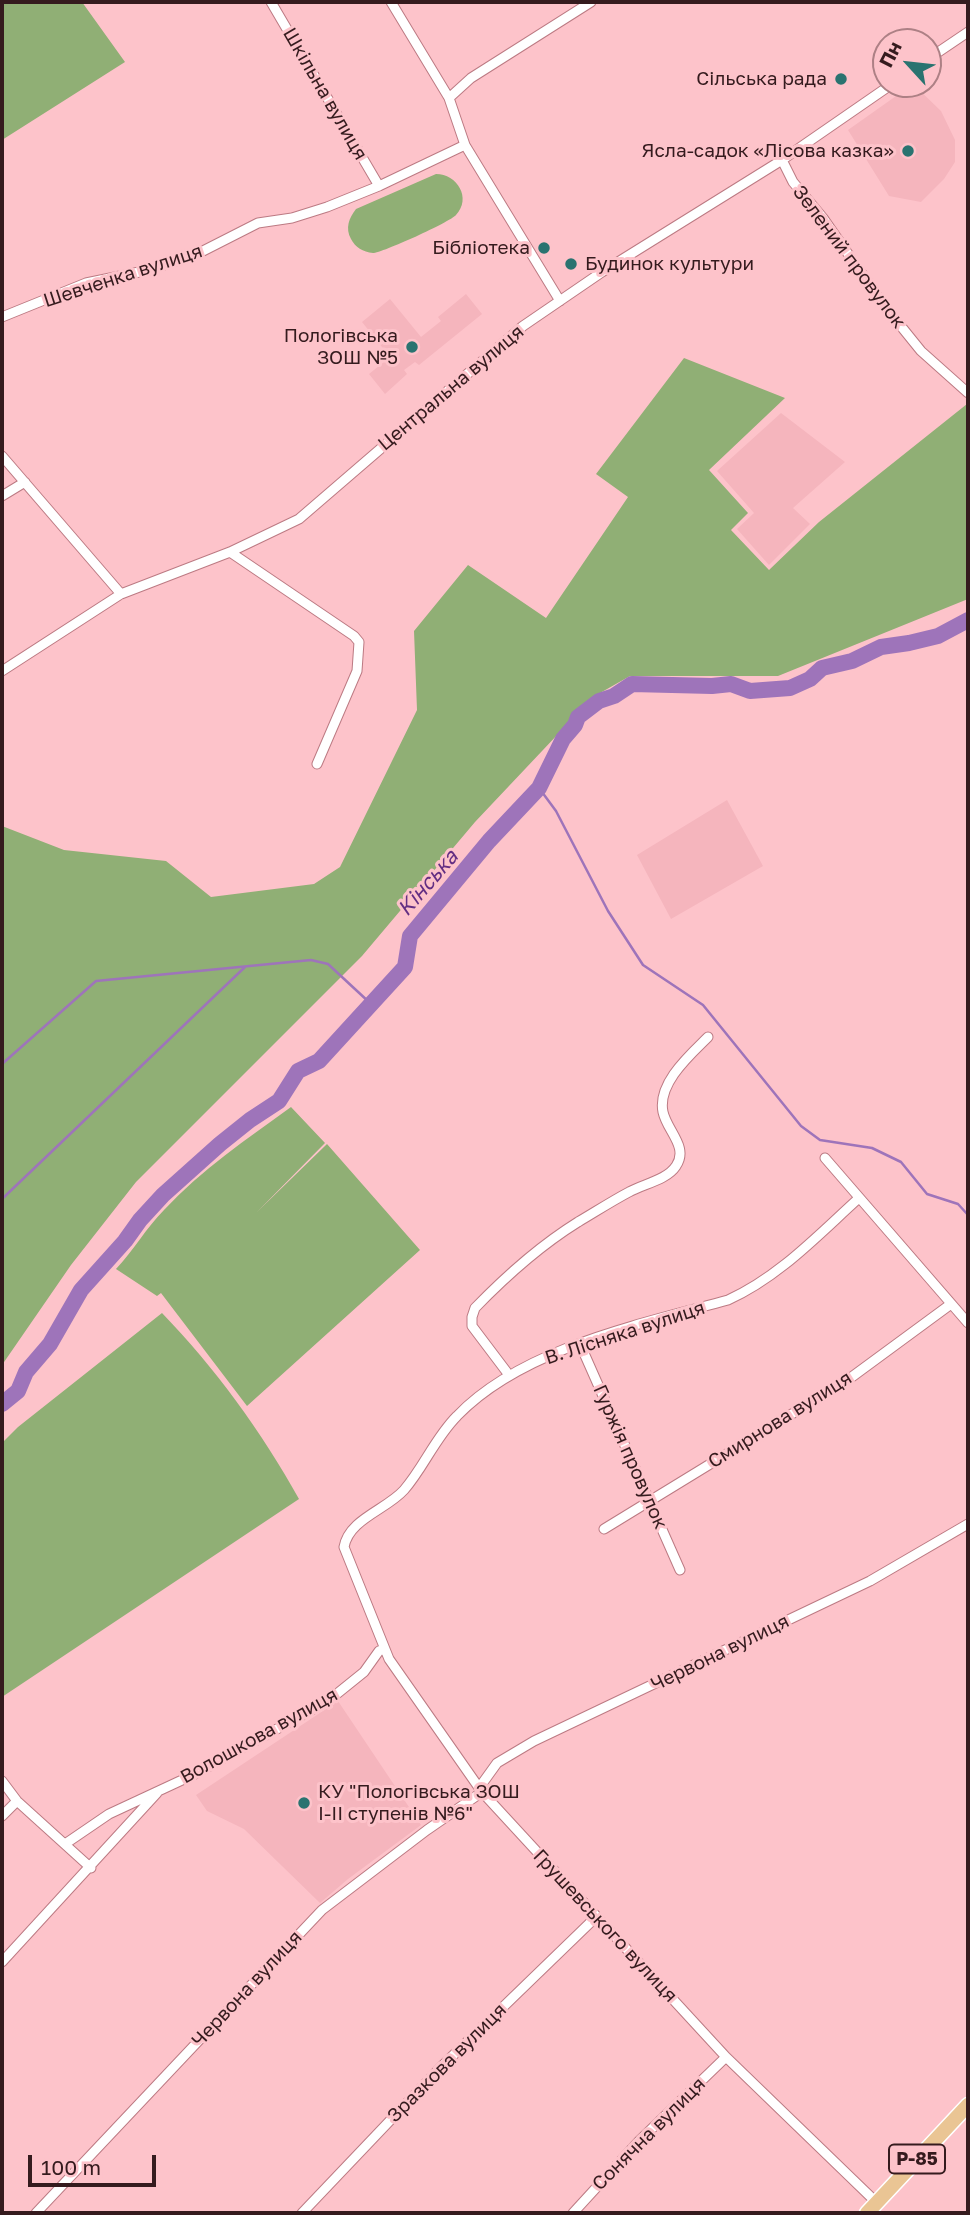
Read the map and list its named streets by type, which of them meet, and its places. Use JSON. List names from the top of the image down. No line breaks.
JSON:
{"streets":{"main road":["Р-85"],"street":["Шкільна вулиця","Зелений провулок","Шевченка вулиця","Центральна вулиця","В. Лісняка вулиця","Смирнова вулиця","Гуржія провулок","Червона вулиця","Волошкова вулиця","Грушевського вулиця","Зразкова вулиця","Сонячна вулиця"]},"crossings":[["Шкільна вулиця","Шевченка вулиця"],["Зелений провулок","Центральна вулиця"],["В. Лісняка вулиця","Гуржія провулок"],["В. Лісняка вулиця","Грушевського вулиця"],["Смирнова вулиця","Гуржія провулок"],["Червона вулиця","Грушевського вулиця"],["Волошкова вулиця","Грушевського вулиця"],["Грушевського вулиця","Зразкова вулиця"],["Грушевського вулиця","Сонячна вулиця"],["Грушевського вулиця","Р-85"]],"water":["Кінська"],"places":["Сільська рада","Ясла-садок «Лісова казка»","Бібліотека","Будинок культури","Пологівська ЗОШ №5","КУ \"Пологівська ЗОШ І-ІІ ступенів №6\""],"scale_bar":"100 m","north":"top left"}
